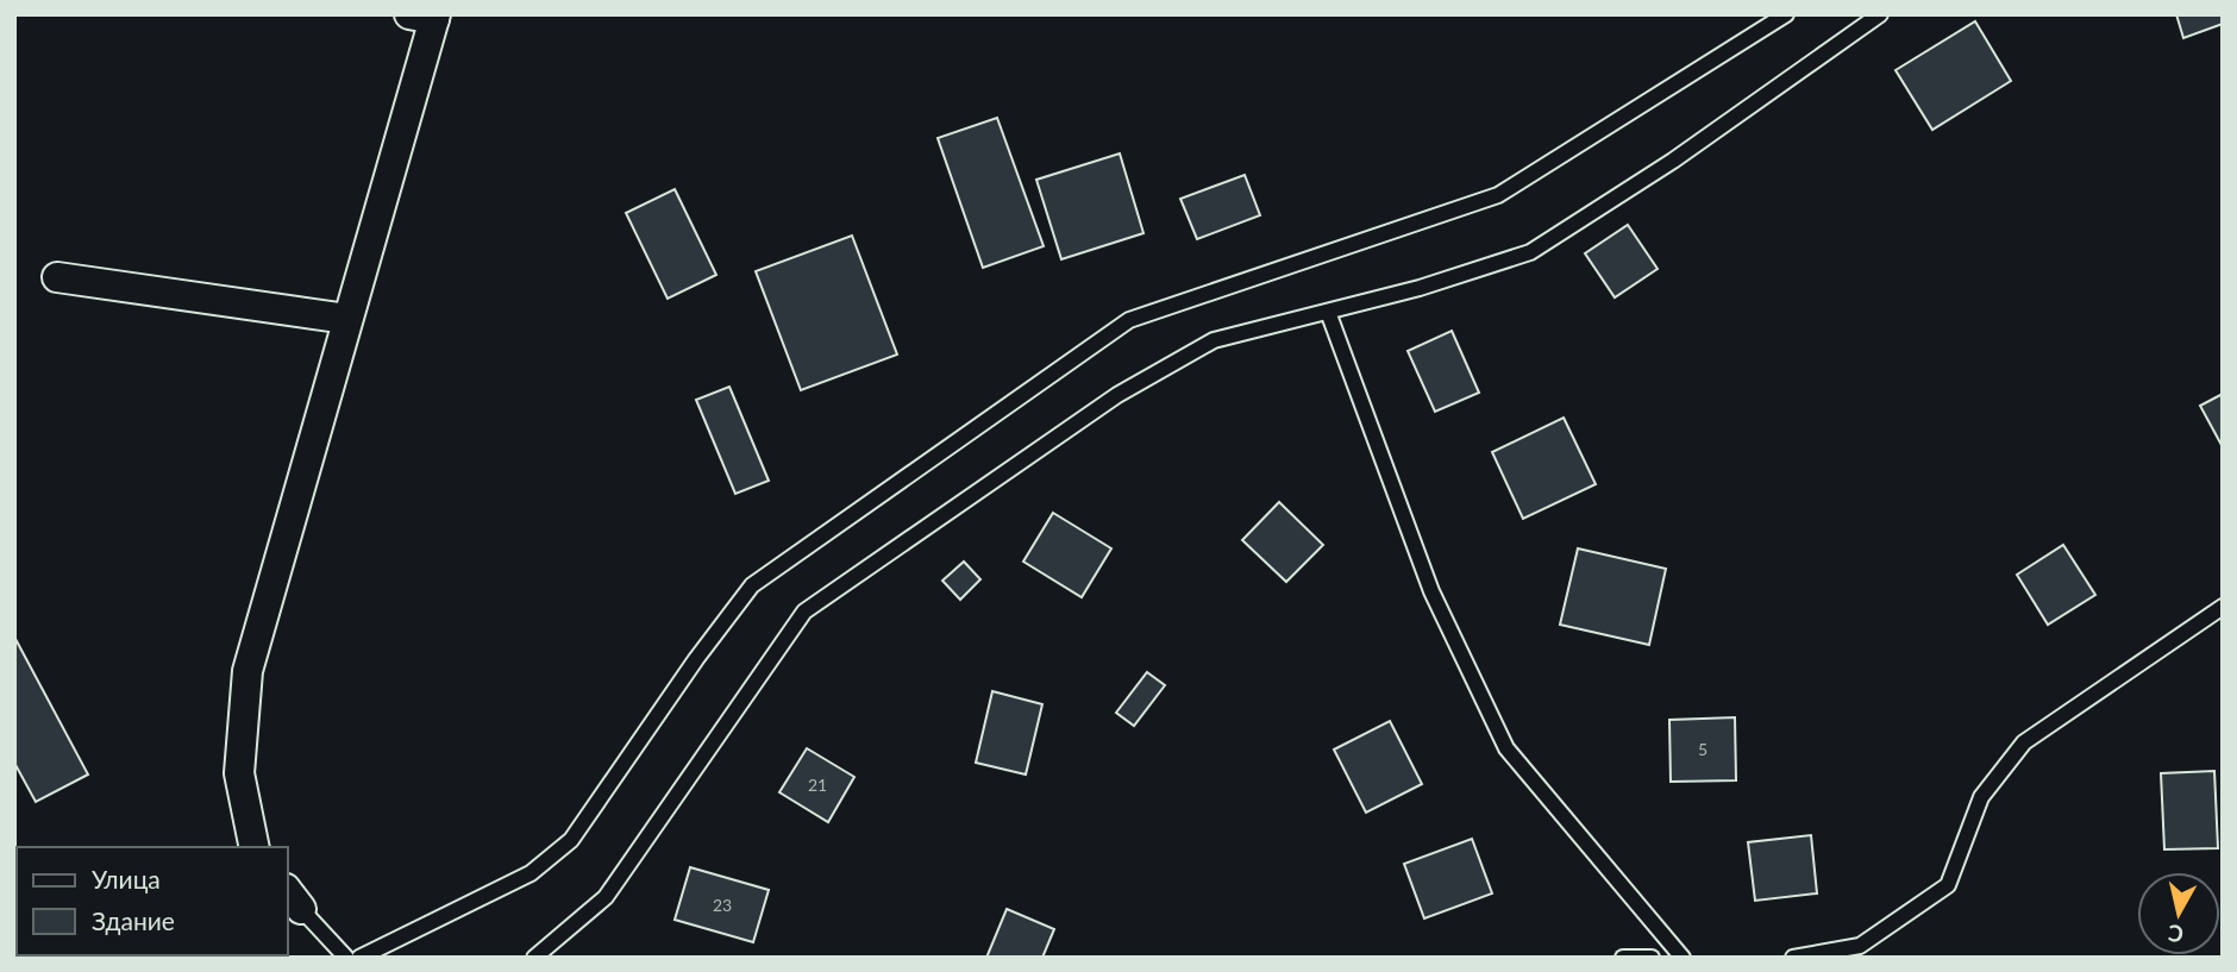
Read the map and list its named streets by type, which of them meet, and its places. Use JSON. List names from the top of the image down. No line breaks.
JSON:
{"house_numbers":["5","21","23"],"legend":["Улица","Здание"],"north":"bottom"}
